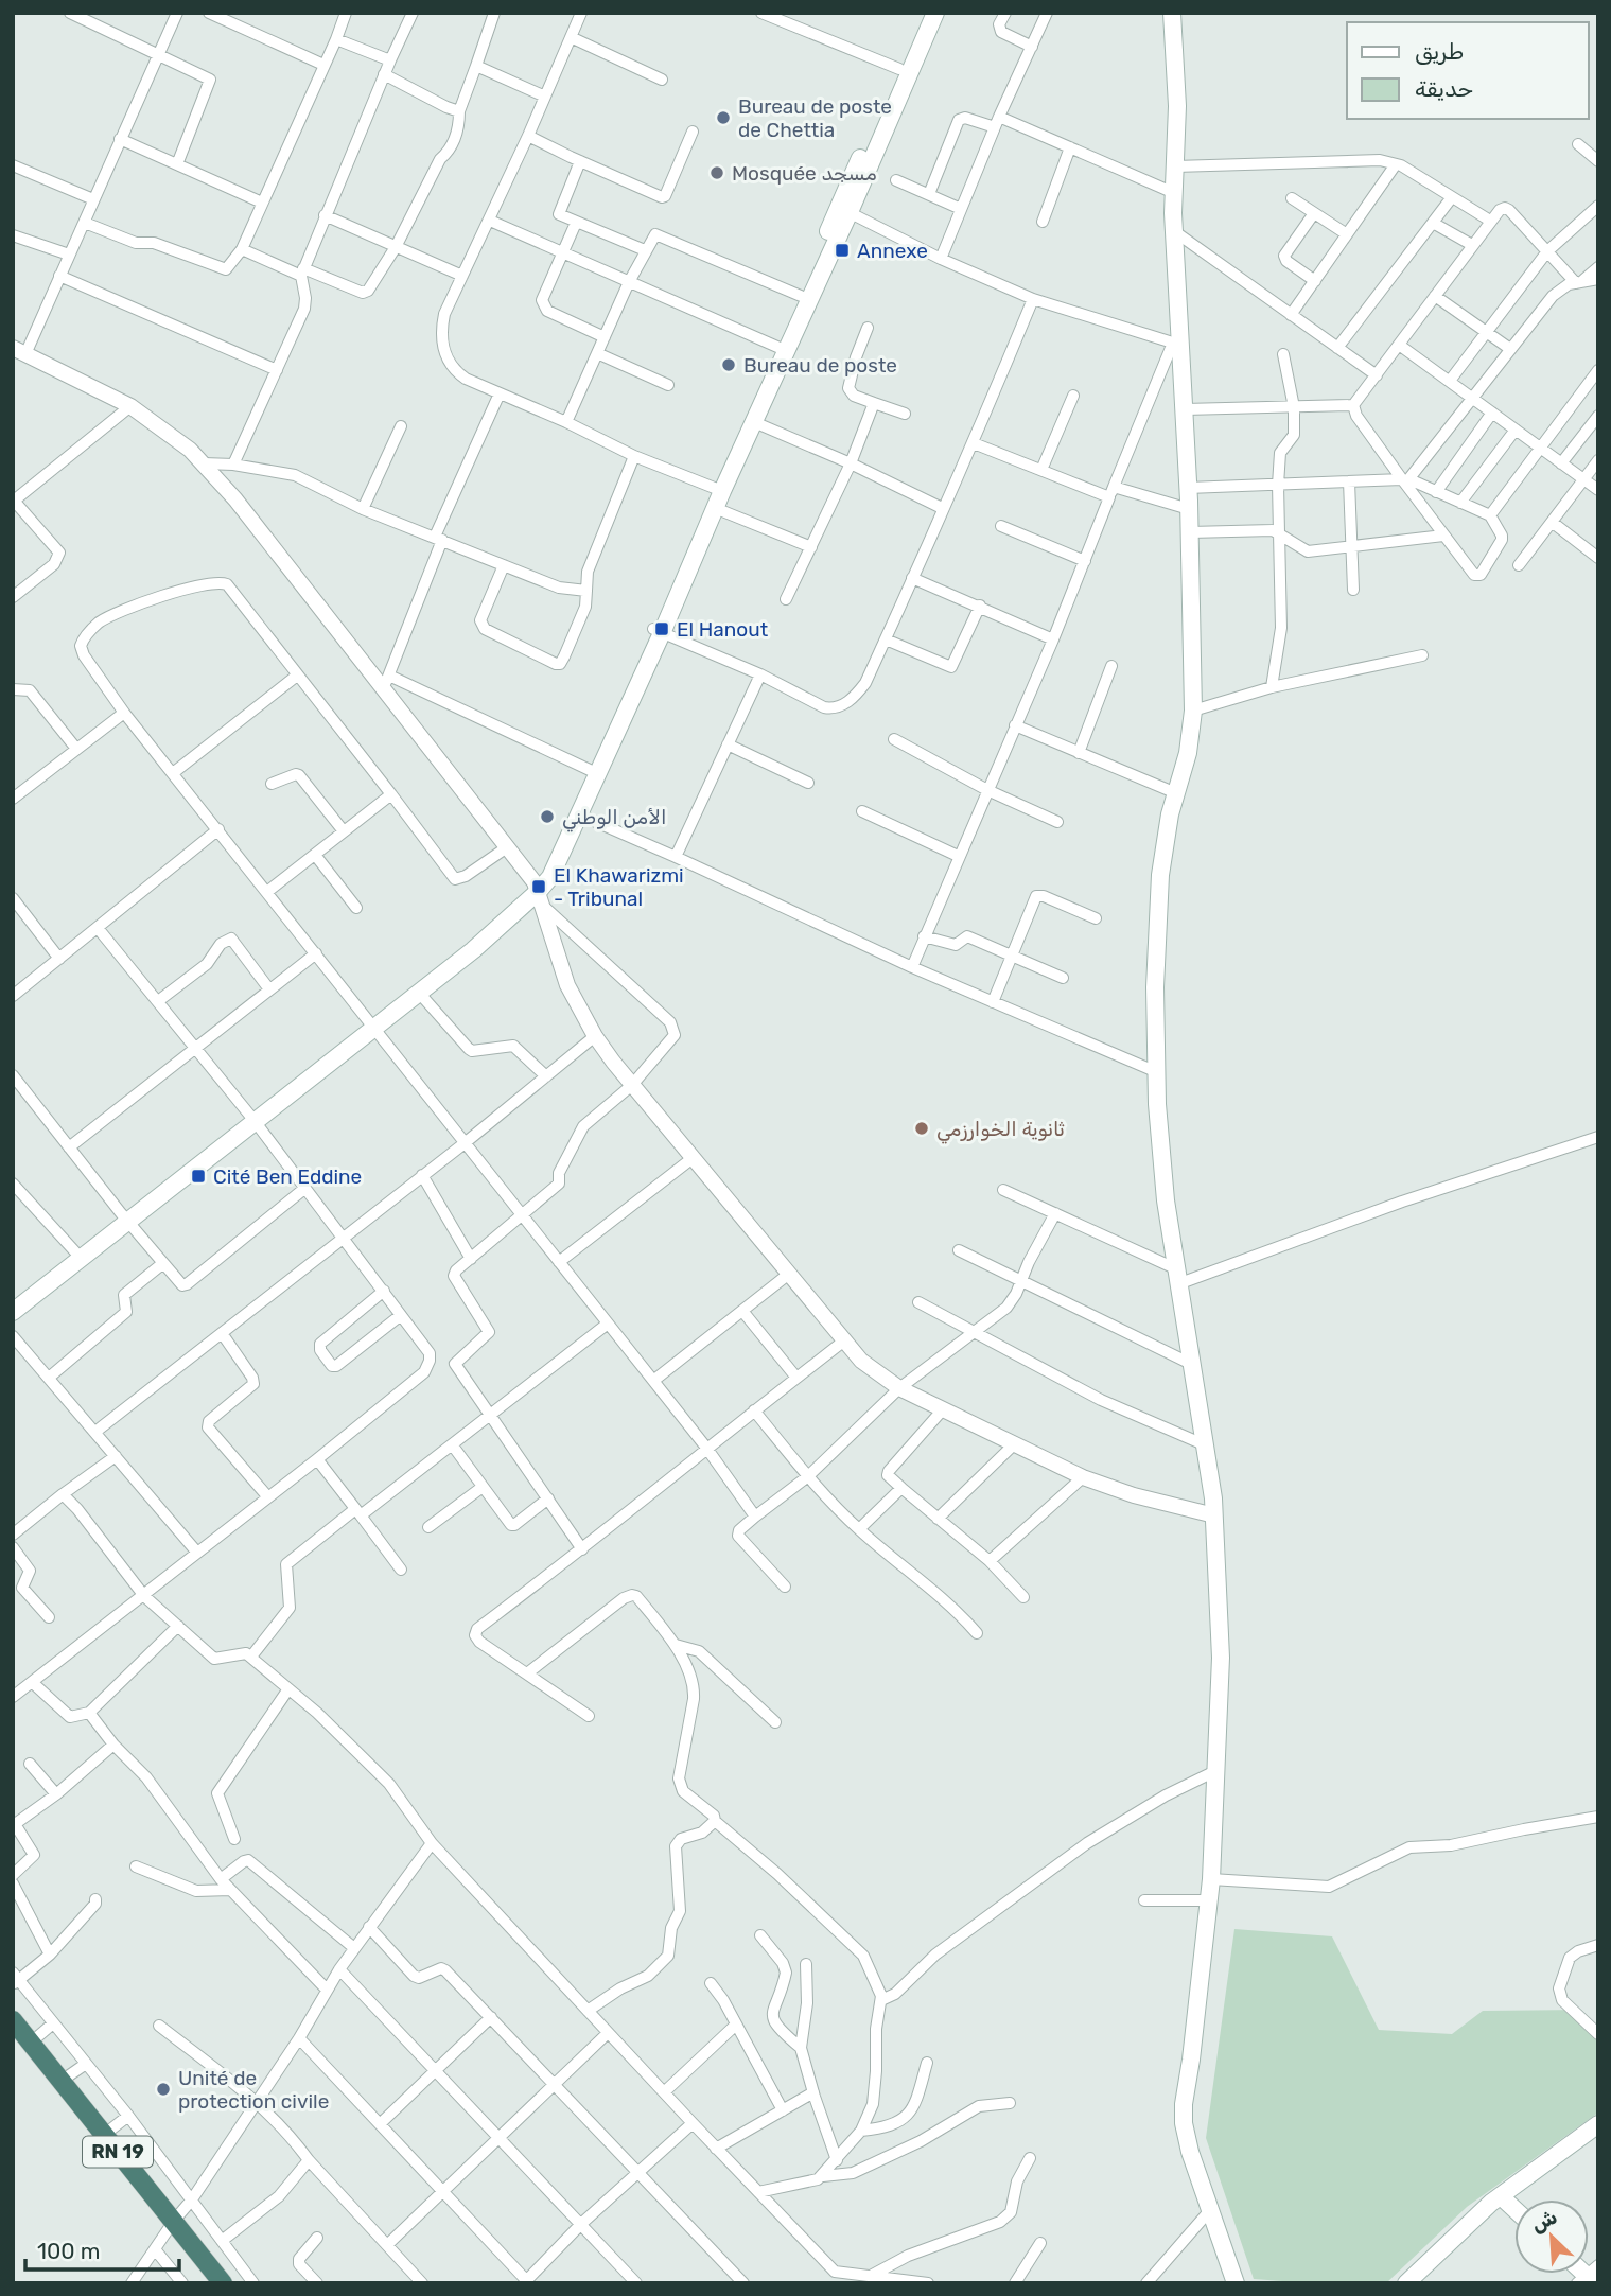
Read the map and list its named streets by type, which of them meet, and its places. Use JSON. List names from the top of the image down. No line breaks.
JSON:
{"streets":{"highway":["RN 19"]},"places":{"other":["Bureau de poste de Chettia","Mosquée مسجد","Bureau de poste","الأمن الوطني","ثانوية الخوارزمي","Unité de protection civile"],"transit":["Annexe","El Hanout","El Khawarizmi - Tribunal","Cité Ben Eddine"]},"legend":["طريق","حديقة"],"scale_bar":"100 m","north":"top left"}
